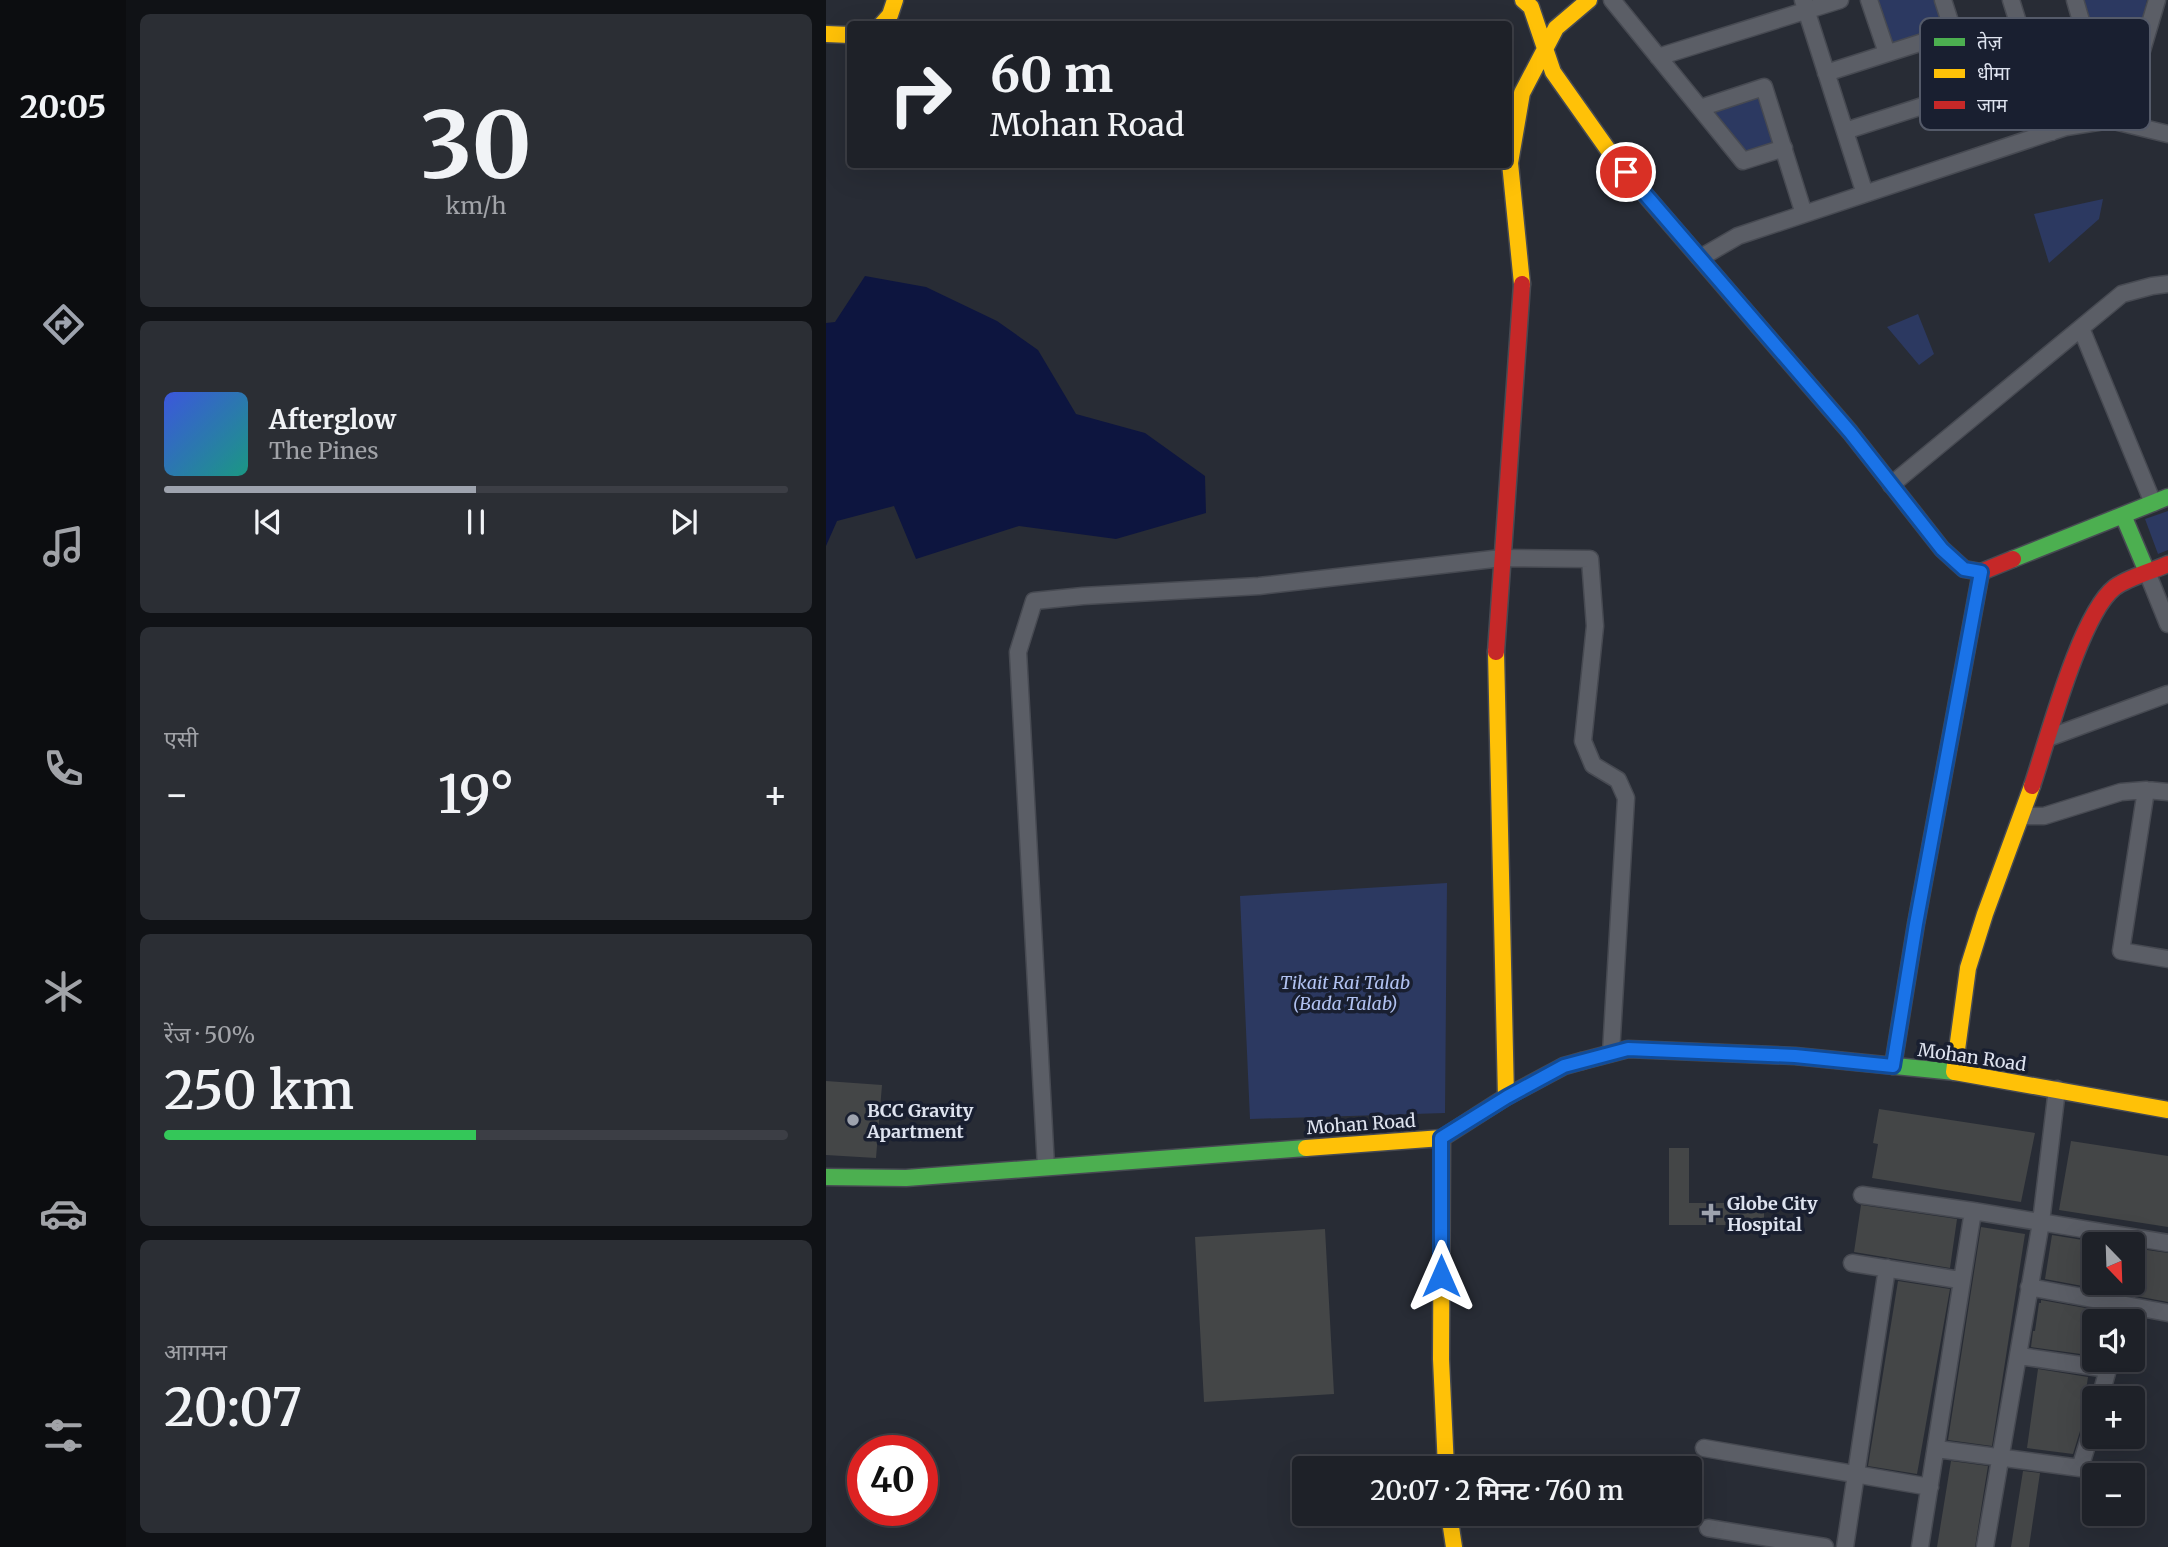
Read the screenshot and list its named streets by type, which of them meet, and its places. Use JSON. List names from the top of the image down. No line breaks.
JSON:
{"streets":{"street":["Mohan Road"]},"parks":["Tikait Rai Talab (Bada Talab)"],"places":{"other":["BCC Gravity Apartment"],"health":["Globe City Hospital"]},"legend":["तेज़","धीमा","जाम"],"north":"bottom right","page":{"tabs":"20:05","tile":[["30","km/h"],"एसी",["रेंज · 50%","250 km"],["आगमन","20:07"]],"turn":["60 m","Mohan Road"],"song":["Afterglow","The Pines"],"heat":["−","19°","+"],"map_buttons":["+","−"],"limit":"40","trip":"20:07 · 2 मिनट · 760 m"}}
